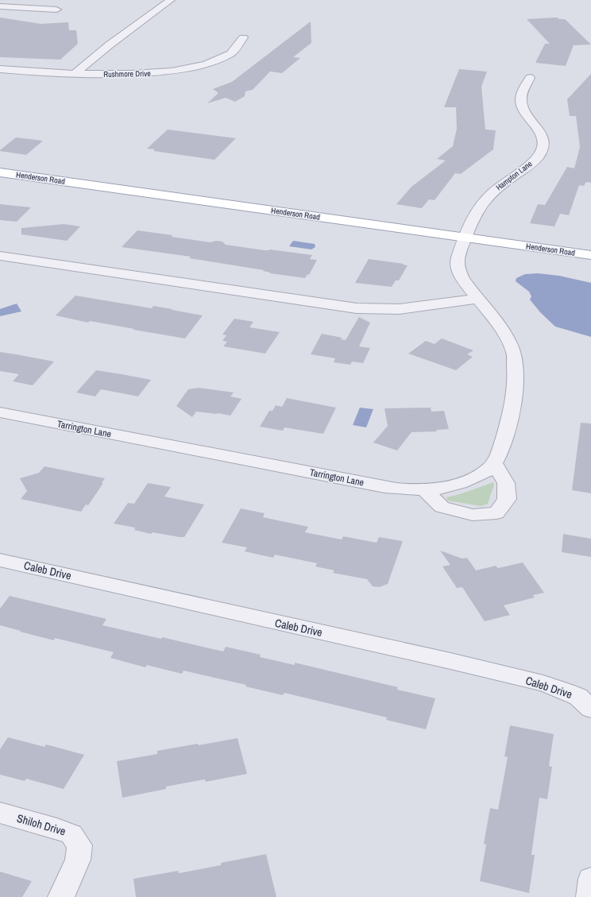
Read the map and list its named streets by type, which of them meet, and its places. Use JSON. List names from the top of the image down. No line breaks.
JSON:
{"streets":{"main road":["Henderson Road"],"street":["Rushmore Drive","Hampton Lane","Tarrington Lane","Caleb Drive","Shiloh Drive"]},"crossings":[["Hampton Lane","Henderson Road"],["Hampton Lane","Tarrington Lane"],["Henderson Road","Tarrington Lane"]]}
